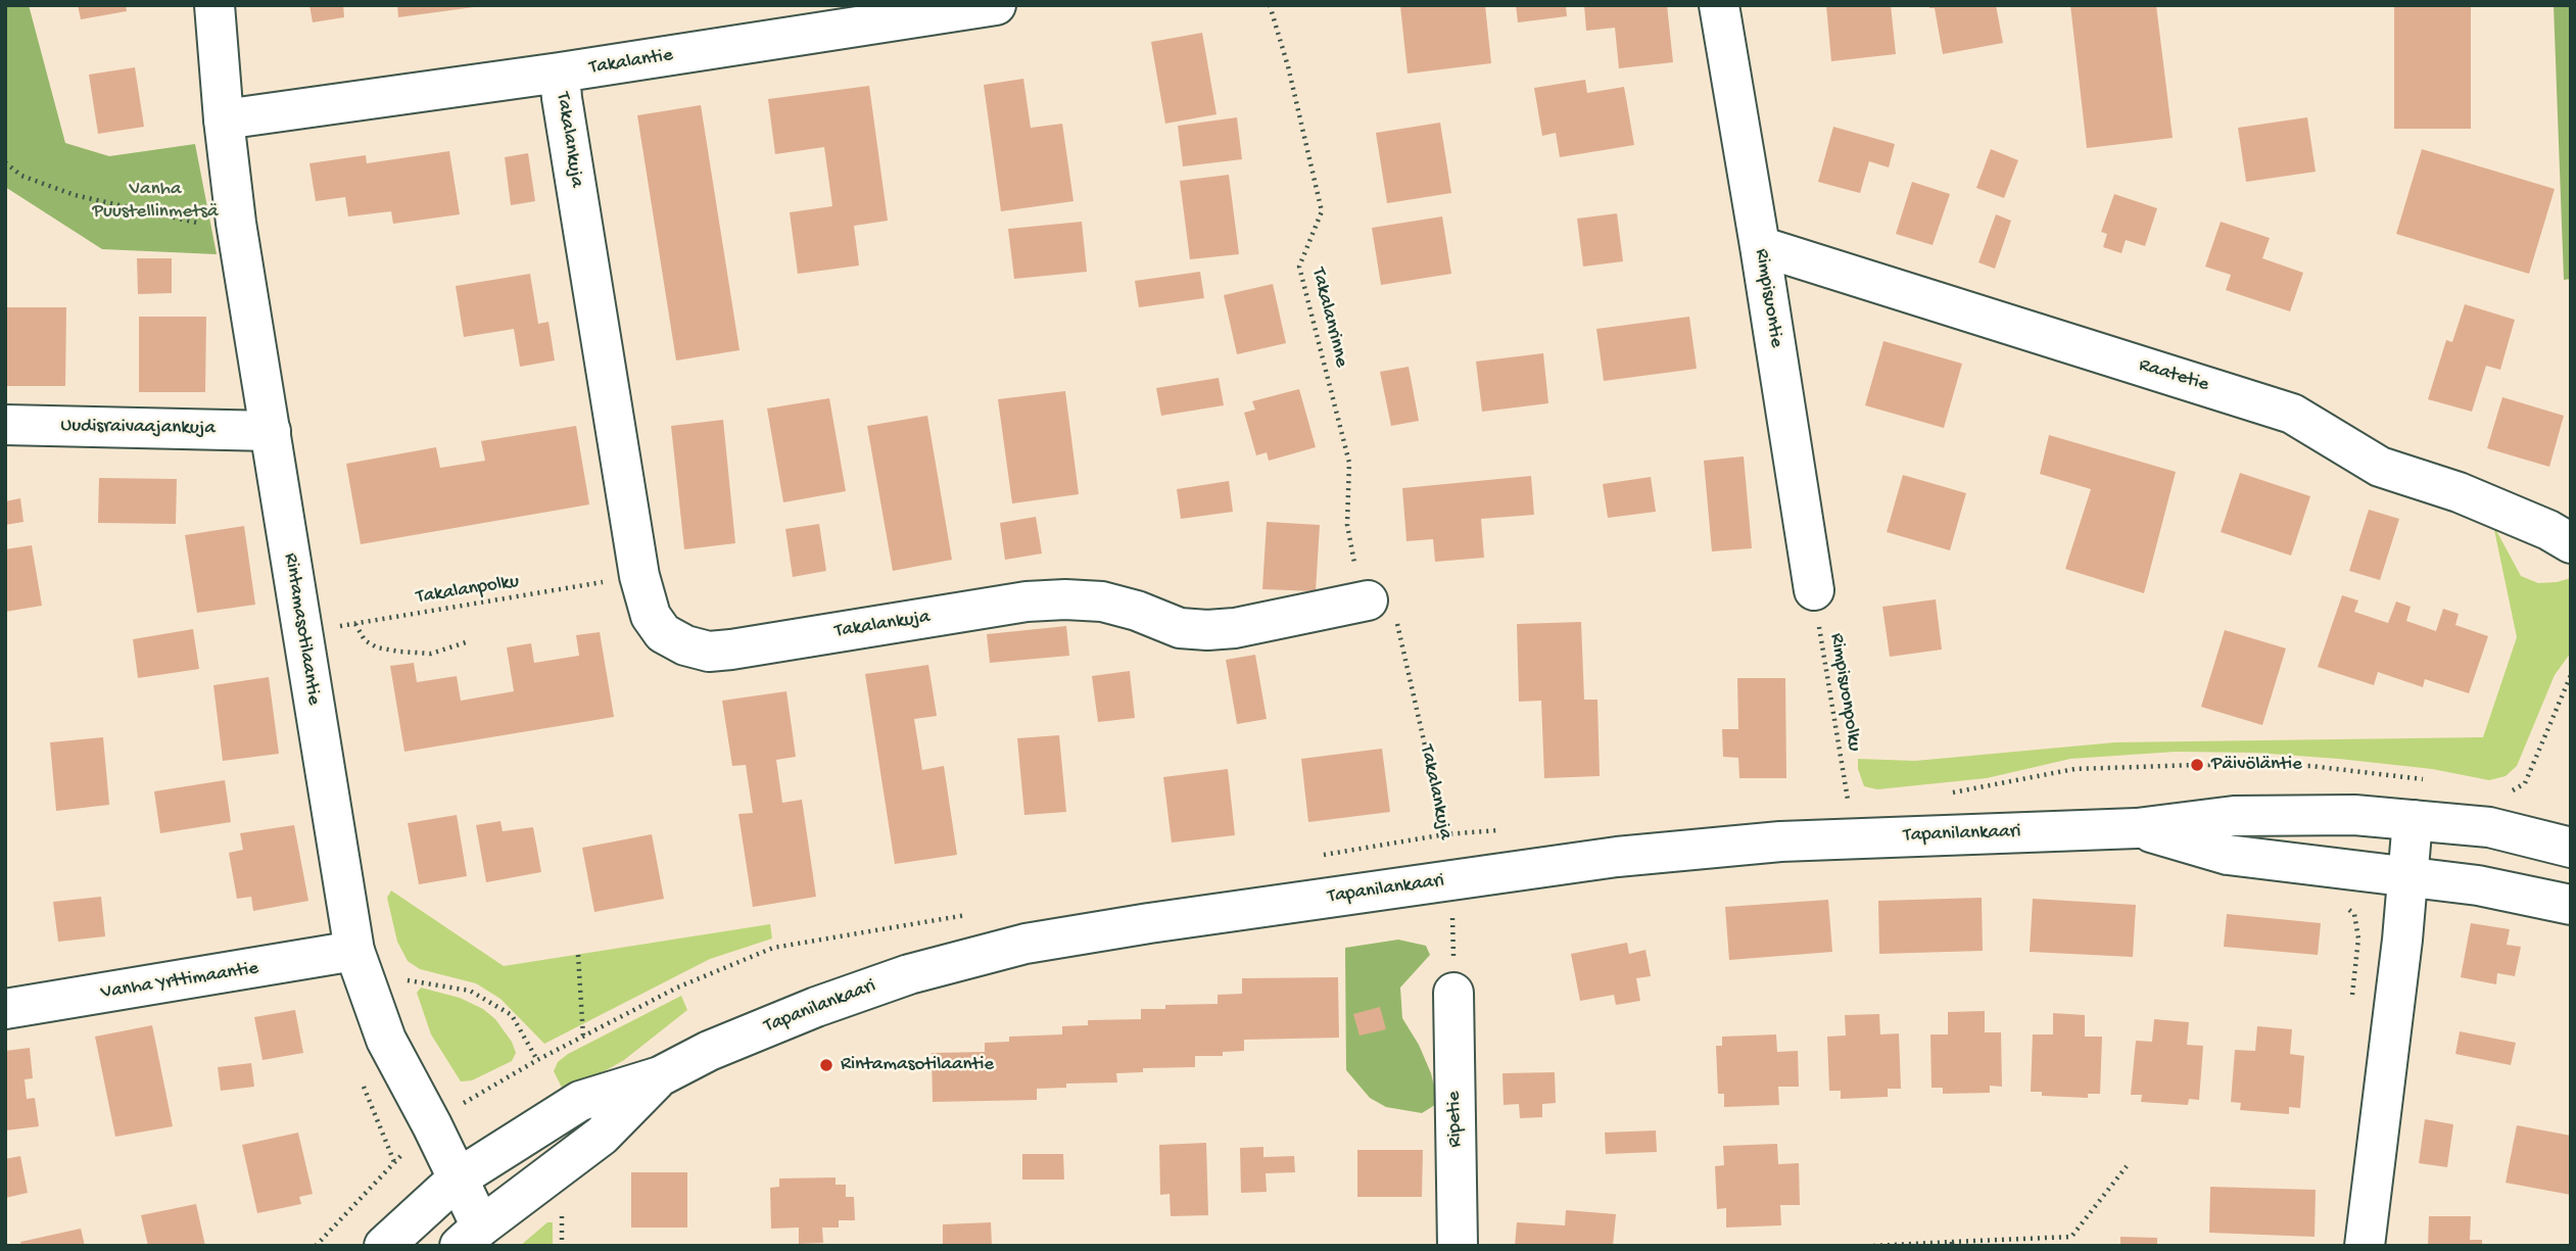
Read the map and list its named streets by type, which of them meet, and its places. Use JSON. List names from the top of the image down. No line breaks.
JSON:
{"streets":{"street":["Takalantie","Takalankuja","Rimpisuontie","Raatetie","Uudisraivaajankuja","Rintamasotilaantie","Tapanilankaari","Vanha Yrttimaantie","Ripetie"],"path":["Takalanrinne","Takalanpolku","Rimpisuonpolku"]},"crossings":[["Takalantie","Takalankuja"],["Takalantie","Rintamasotilaantie"],["Takalankuja","Takalanrinne"],["Takalankuja","Takalanpolku"],["Takalankuja","Tapanilankaari"],["Takalankuja","Ripetie"],["Rimpisuontie","Raatetie"],["Rimpisuontie","Rimpisuonpolku"],["Uudisraivaajankuja","Rintamasotilaantie"],["Takalanpolku","Rintamasotilaantie"],["Rintamasotilaantie","Tapanilankaari"],["Rintamasotilaantie","Vanha Yrttimaantie"]],"parks":["Vanha Puustellinmetsä"],"places":["Päivöläntie","Rintamasotilaantie"]}
